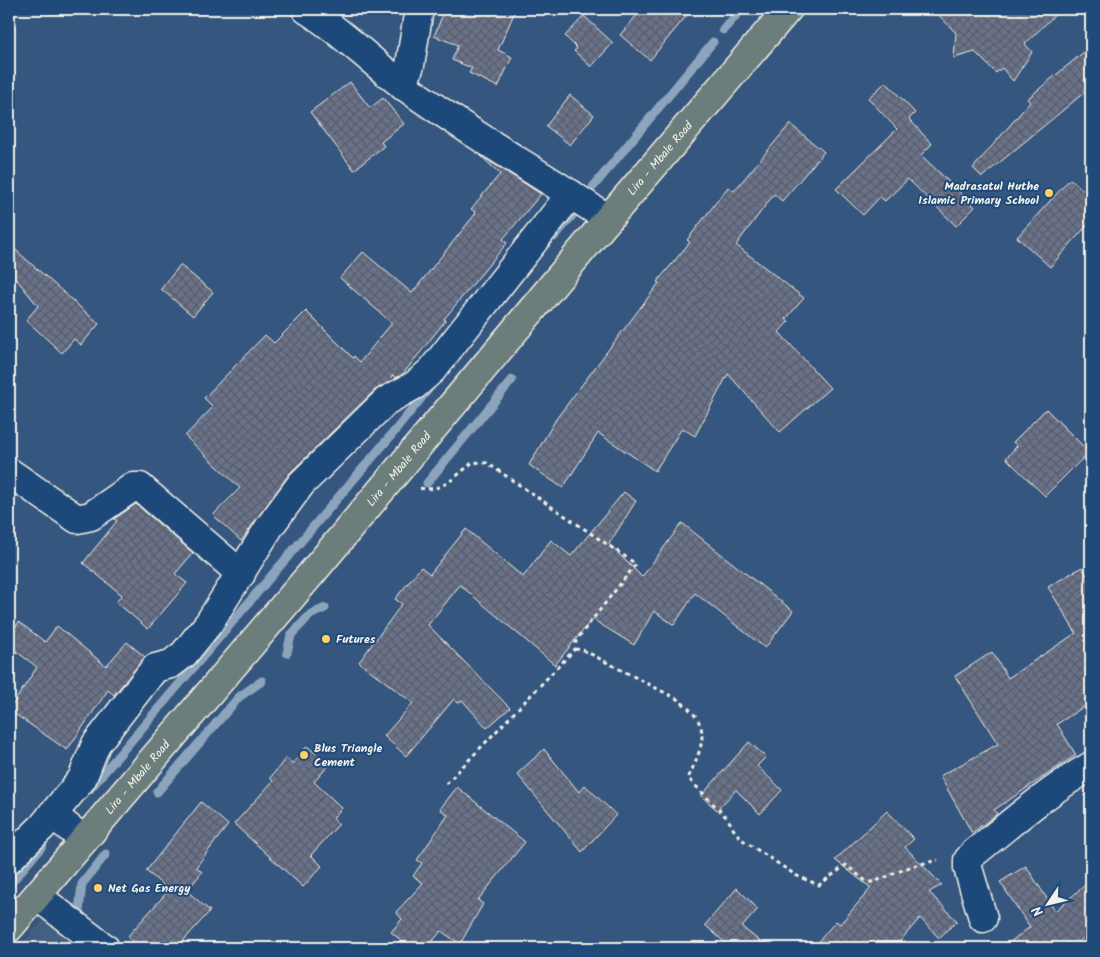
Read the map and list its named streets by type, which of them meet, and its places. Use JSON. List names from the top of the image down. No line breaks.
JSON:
{"streets":{"main road":["Lira - Mbale Road"]},"places":["Madrasatul Huthe Islamic Primary School","Futures","Blus Triangle Cement","Net Gas Energy"],"north":"bottom left"}
